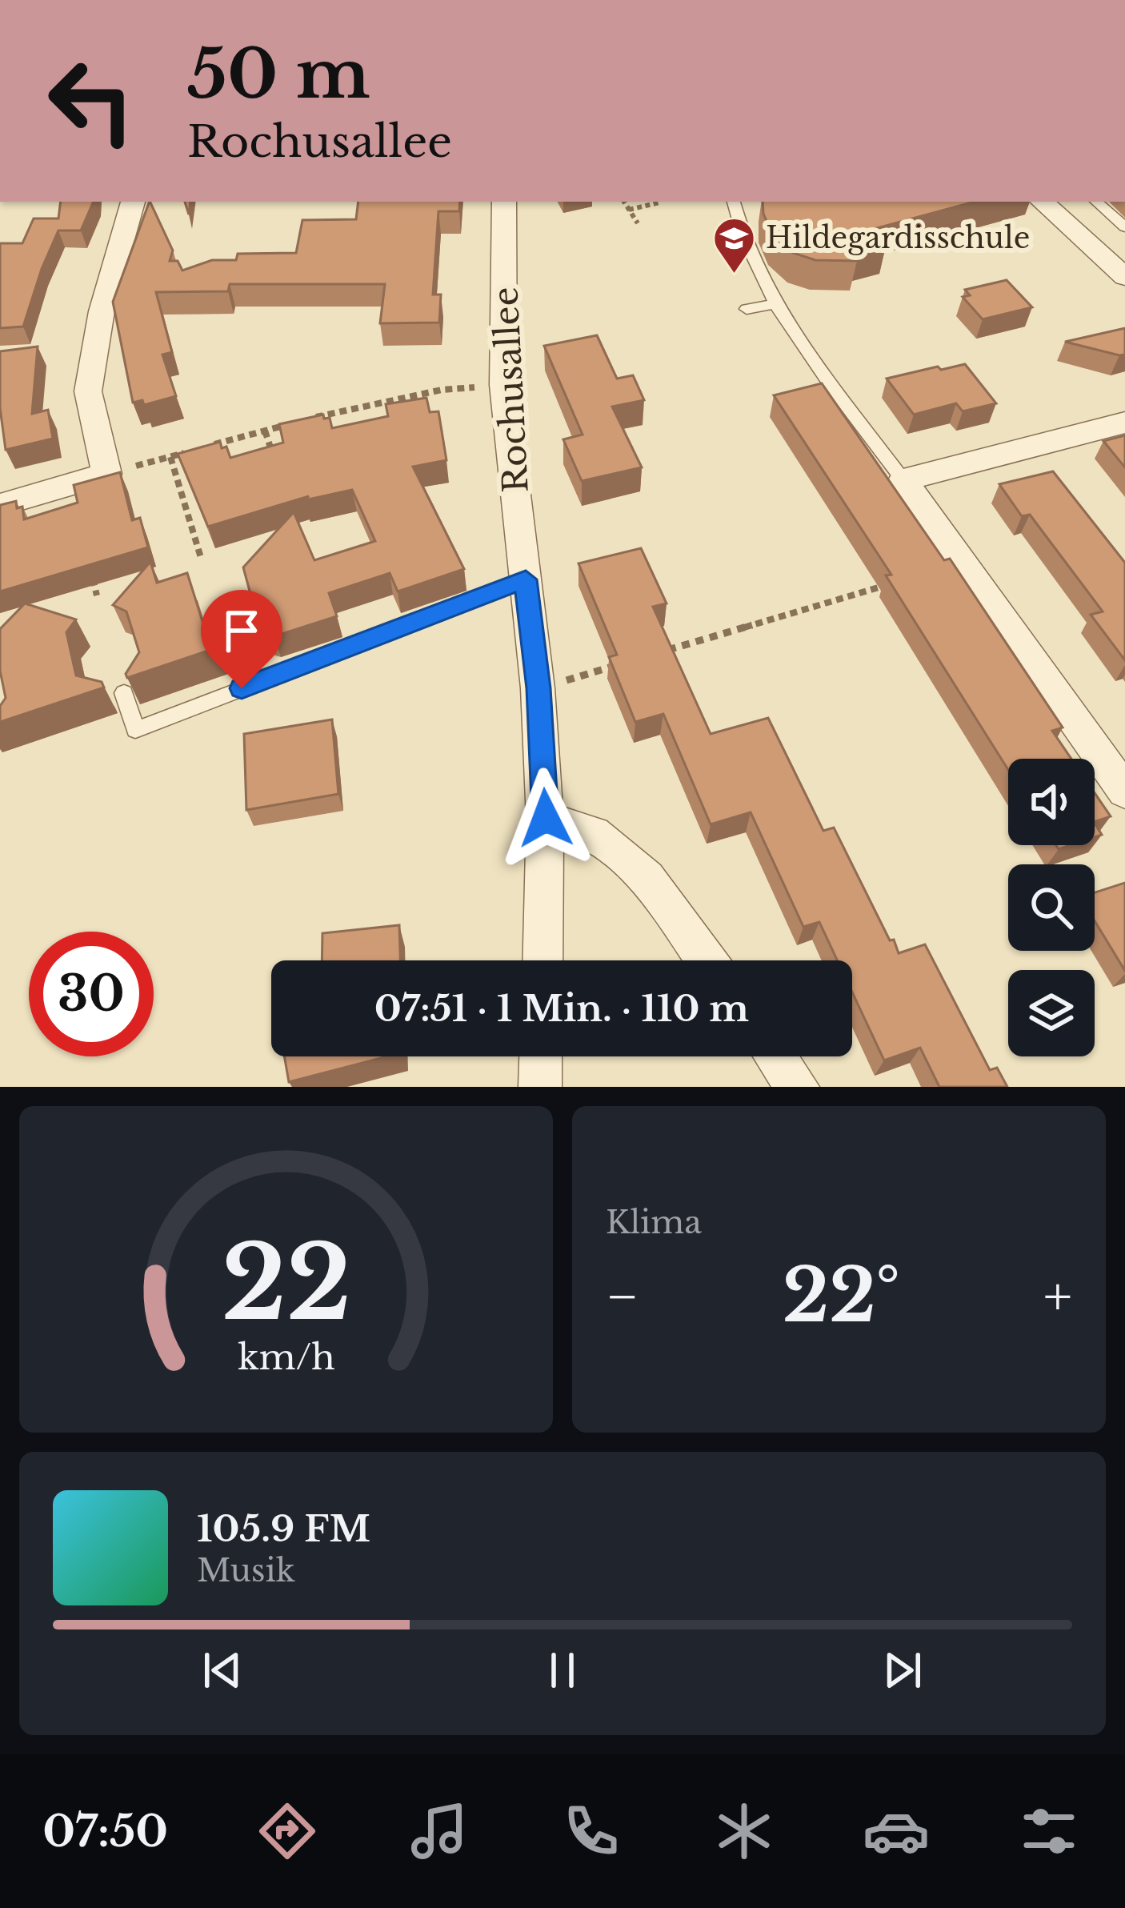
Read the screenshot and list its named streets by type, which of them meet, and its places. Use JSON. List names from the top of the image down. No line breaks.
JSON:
{"streets":{"street":["Rochusallee"]},"places":{"school or university":["Hildegardisschule"]},"page":{"turn":["50 m","Rochusallee"],"limit":"30","trip":"07:51 · 1 Min. · 110 m","tile":"Klima","heat":["−","22°","+"],"song":["105.9 FM","Musik"],"tabs":"07:50","gauge":["22","km/h"]}}
